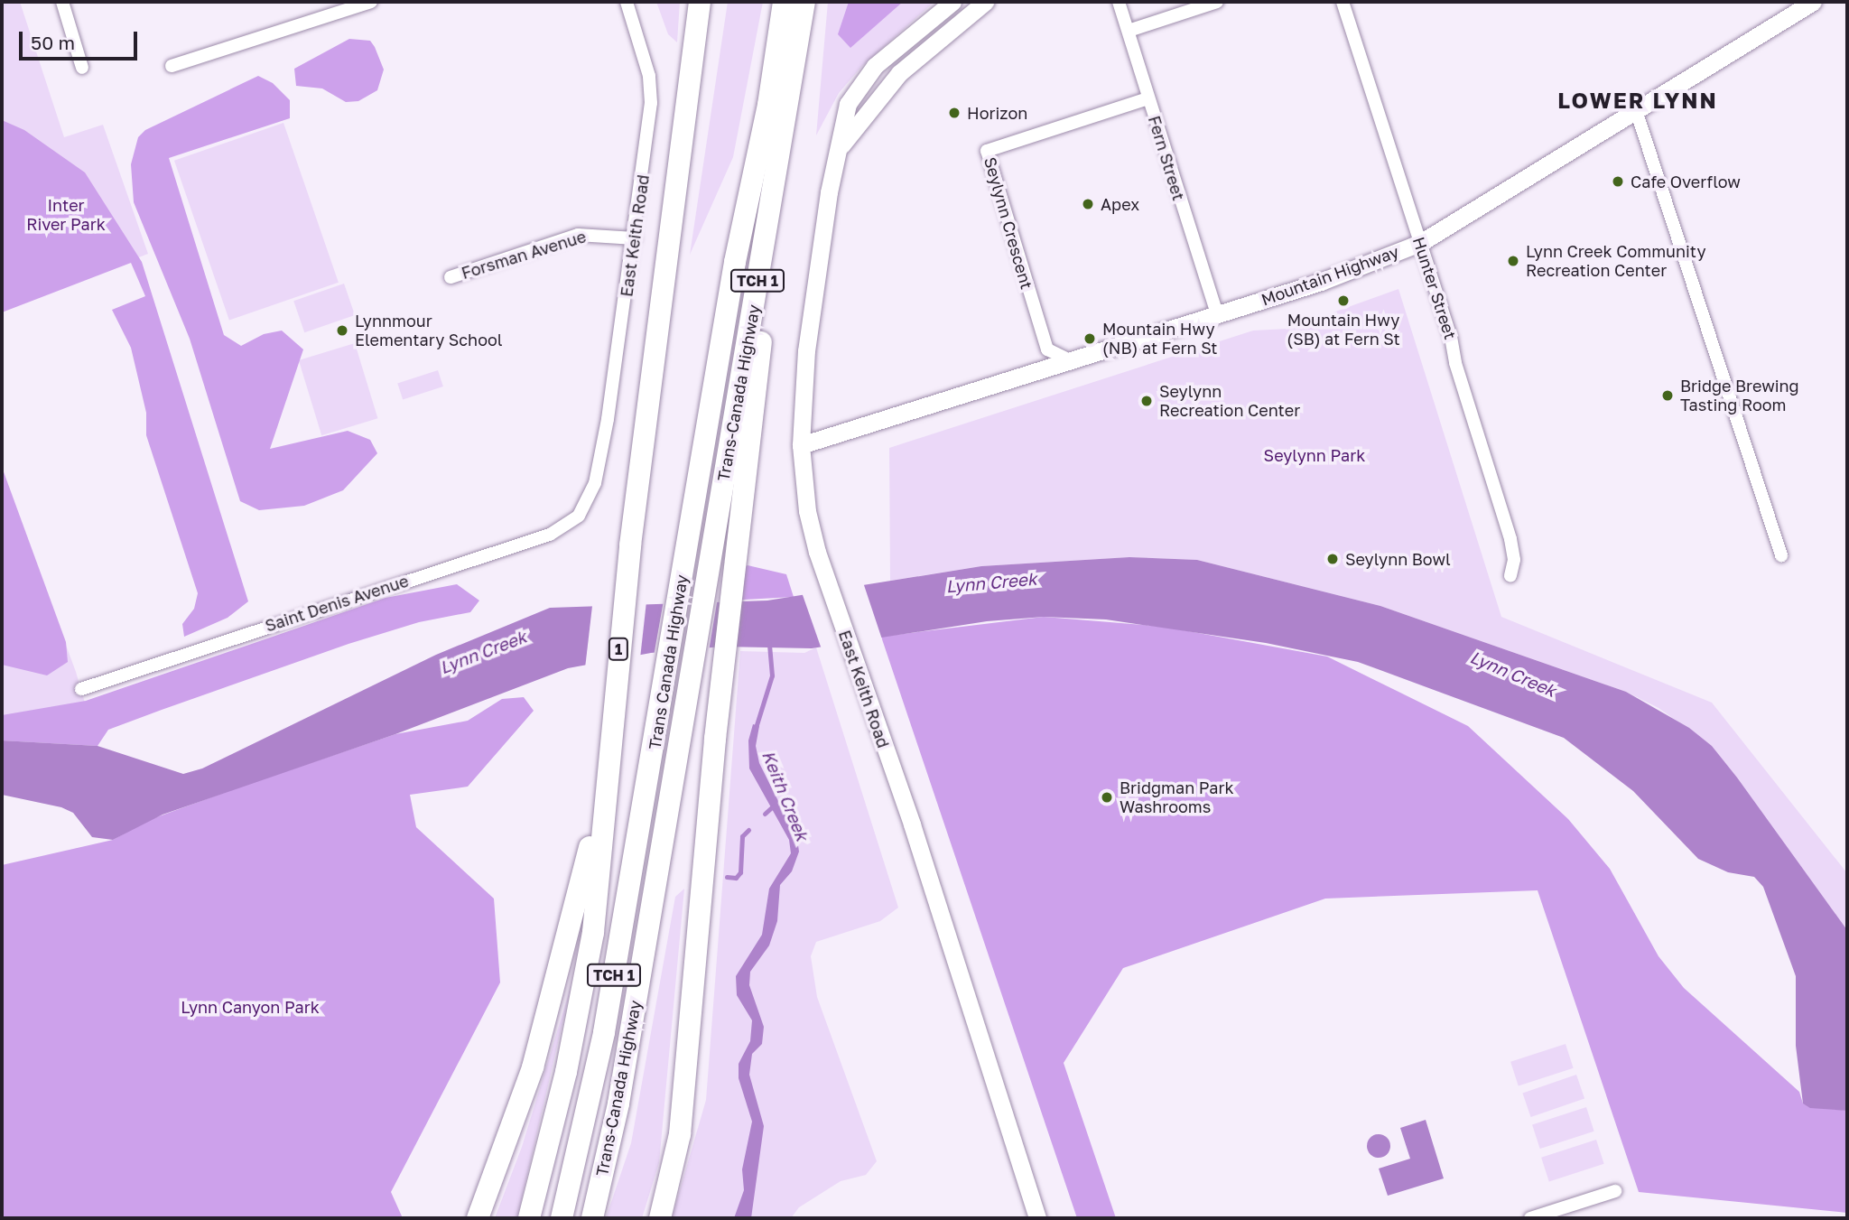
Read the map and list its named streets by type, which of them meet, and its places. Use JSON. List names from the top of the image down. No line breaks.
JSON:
{"streets":{"highway":["TCH 1","Trans-Canada Highway","1","Trans Canada Highway"],"main road":["East Keith Road","Mountain Highway"],"street":["Fern Street","Seylynn Crescent","Forsman Avenue","Hunter Street","Saint Denis Avenue"]},"crossings":[["Fern Street","Seylynn Crescent"],["Fern Street","Mountain Highway"],["East Keith Road","Forsman Avenue"],["East Keith Road","Mountain Highway"],["East Keith Road","Saint Denis Avenue"],["Mountain Highway","Hunter Street"],["Trans-Canada Highway","Trans Canada Highway"]],"districts":["LOWER LYNN"],"water":["Lynn Creek","Keith Creek"],"parks":["Inter River Park","Seylynn Park","Lynn Canyon Park"],"places":["Horizon","Cafe Overflow","Apex","Lynn Creek Community Recreation Center","Mountain Hwy (SB) at Fern St","Lynnmour Elementary School","Mountain Hwy (NB) at Fern St","Bridge Brewing Tasting Room","Seylynn Recreation Center","Seylynn Bowl","Bridgman Park Washrooms"],"scale_bar":"50 m"}
